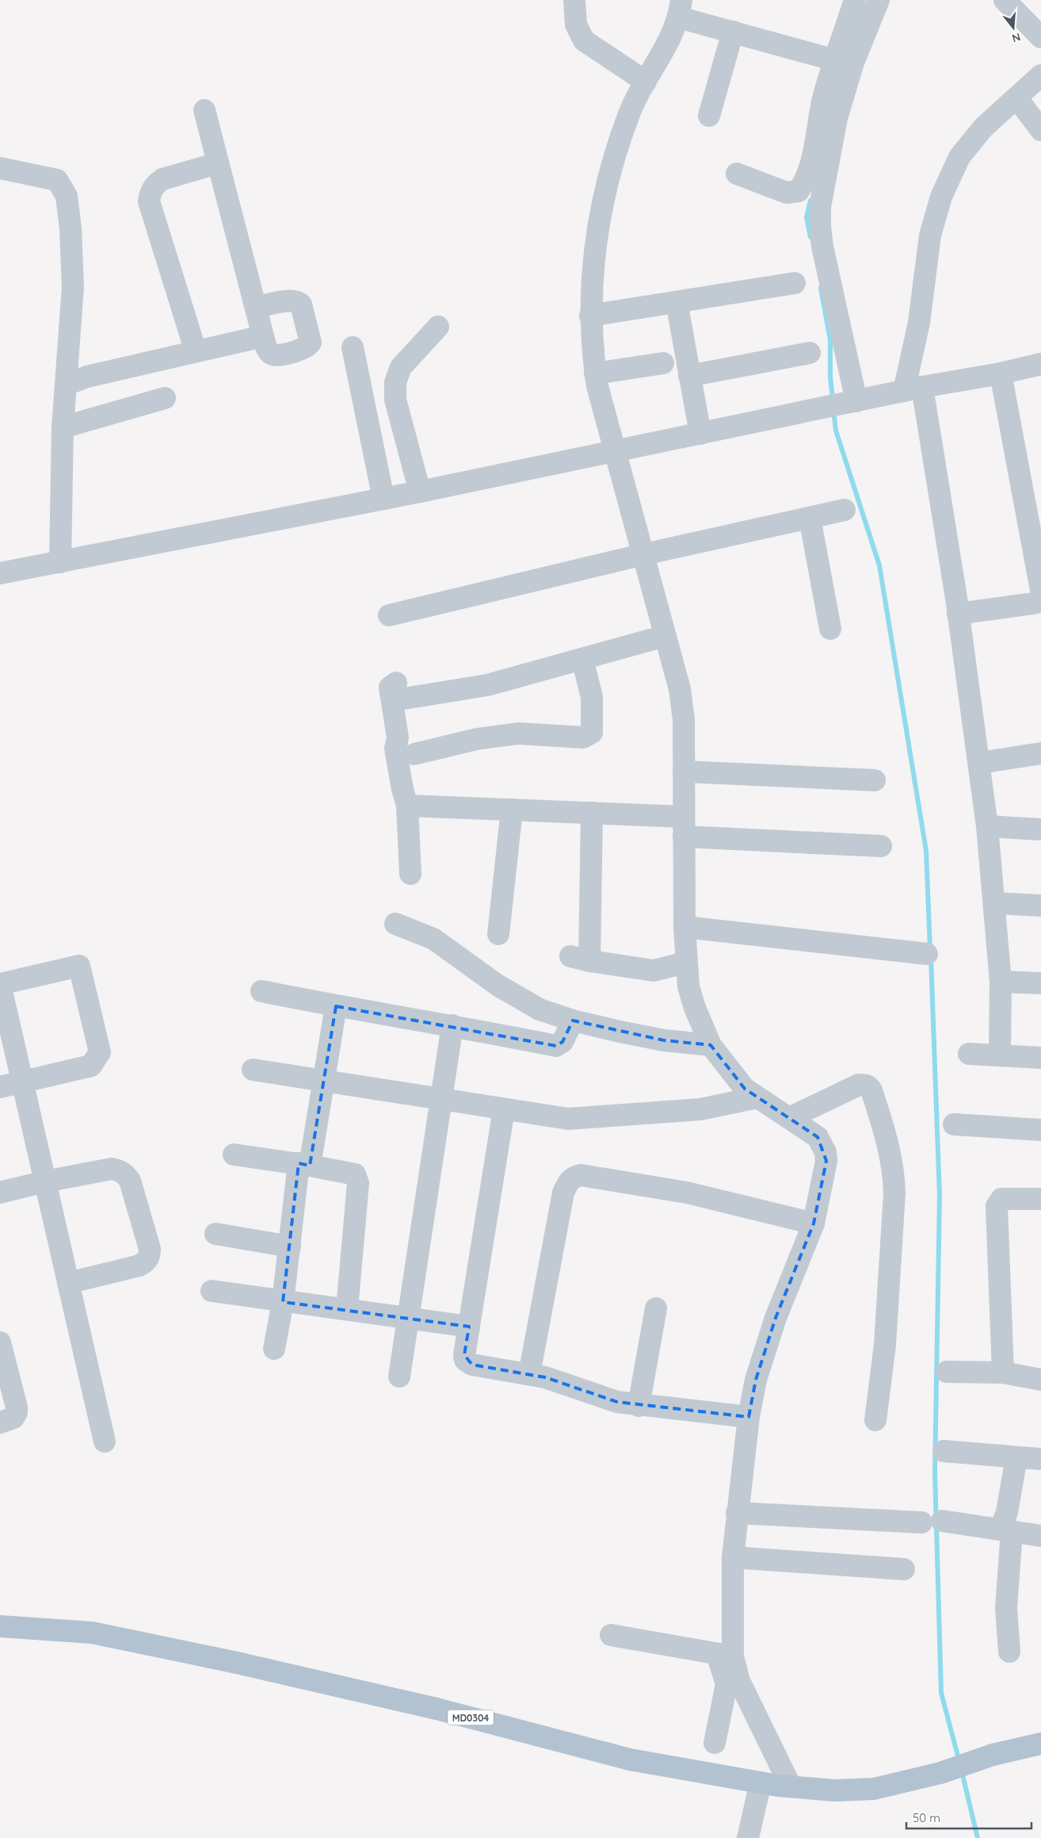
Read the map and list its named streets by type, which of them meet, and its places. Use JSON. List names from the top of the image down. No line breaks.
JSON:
{"streets":{"main road":["MD0304"]},"scale_bar":"50 m","north":"bottom"}
